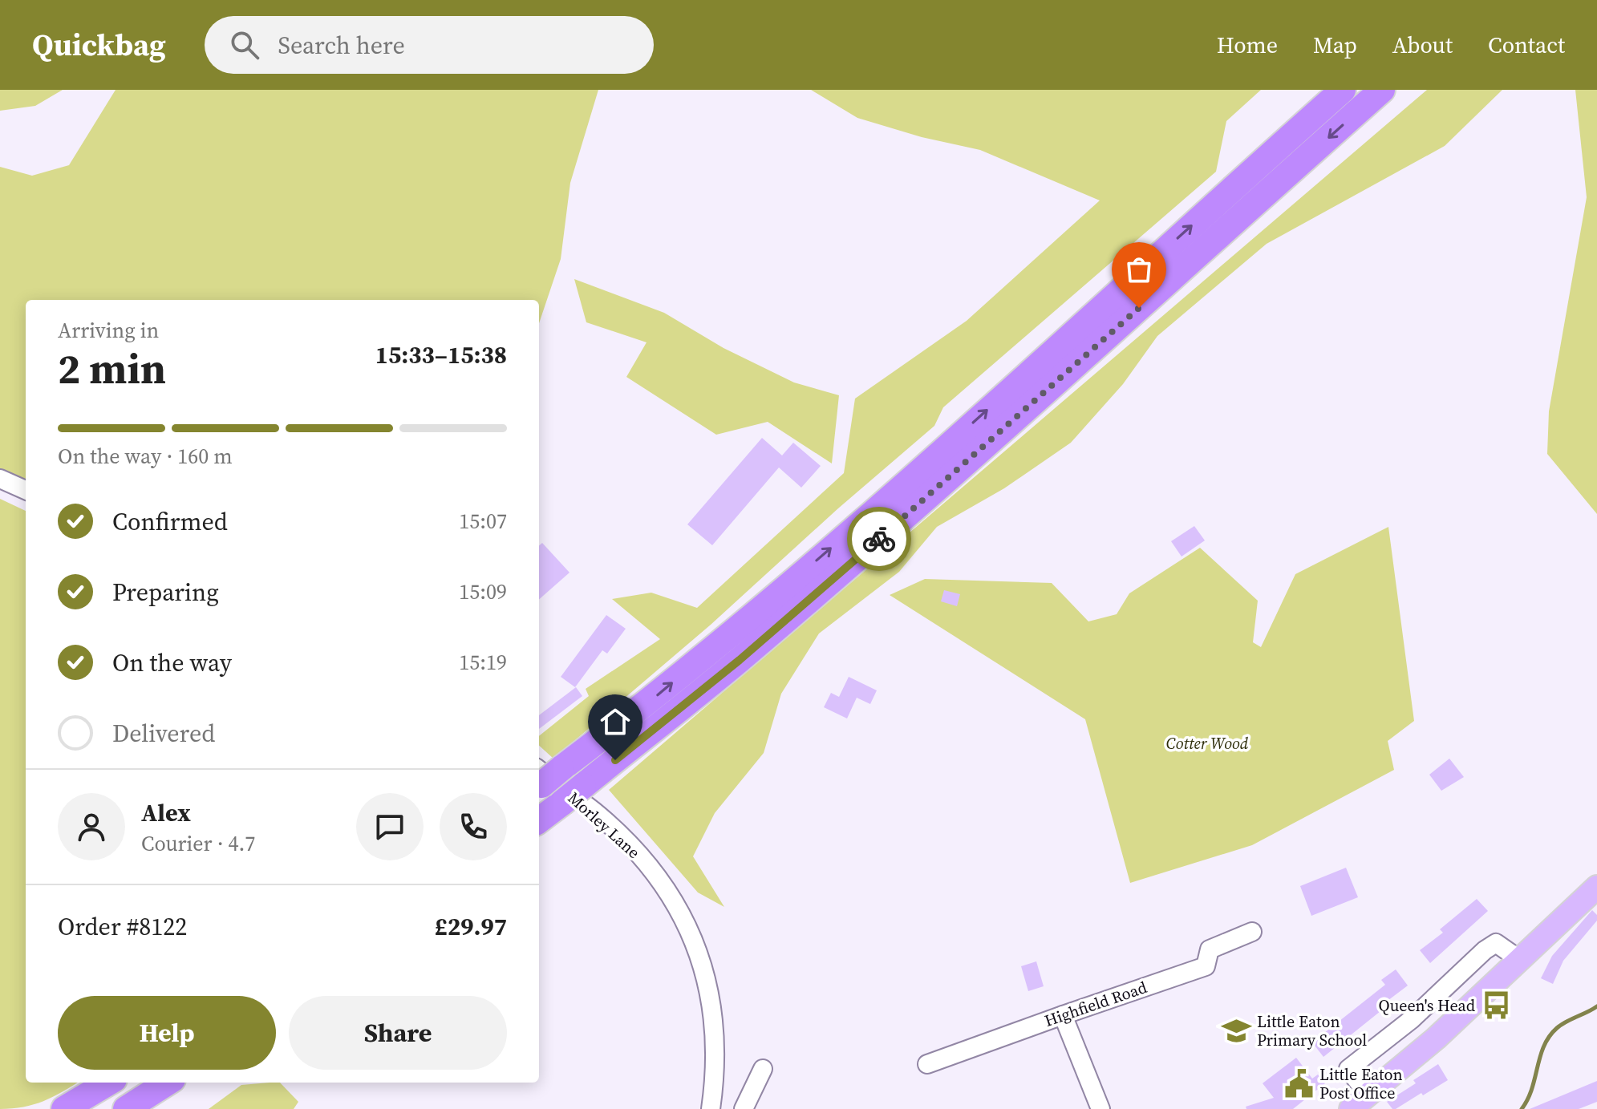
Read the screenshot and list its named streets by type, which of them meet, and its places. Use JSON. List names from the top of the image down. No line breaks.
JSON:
{"streets":{"street":["Morley Lane","Highfield Road"]},"parks":["Cotter Wood"],"places":{"bus stop":["Queen's Head"],"school or university":["Little Eaton Primary School"],"public building":["Little Eaton Post Office"]},"page":{"header":"Quickbag","search":"Search here","nav":["Home","Map","About","Contact"],"heading":["2 min","Arriving in","15:33–15:38"],"panel":["Alex","Courier · 4.7","Order #8122","£29.97"],"bar":"On the way · 160 m","list":[["Confirmed","15:07"],["Preparing","15:09"],["On the way","15:19"],"Delivered"],"buttons":["Help","Share"]}}
